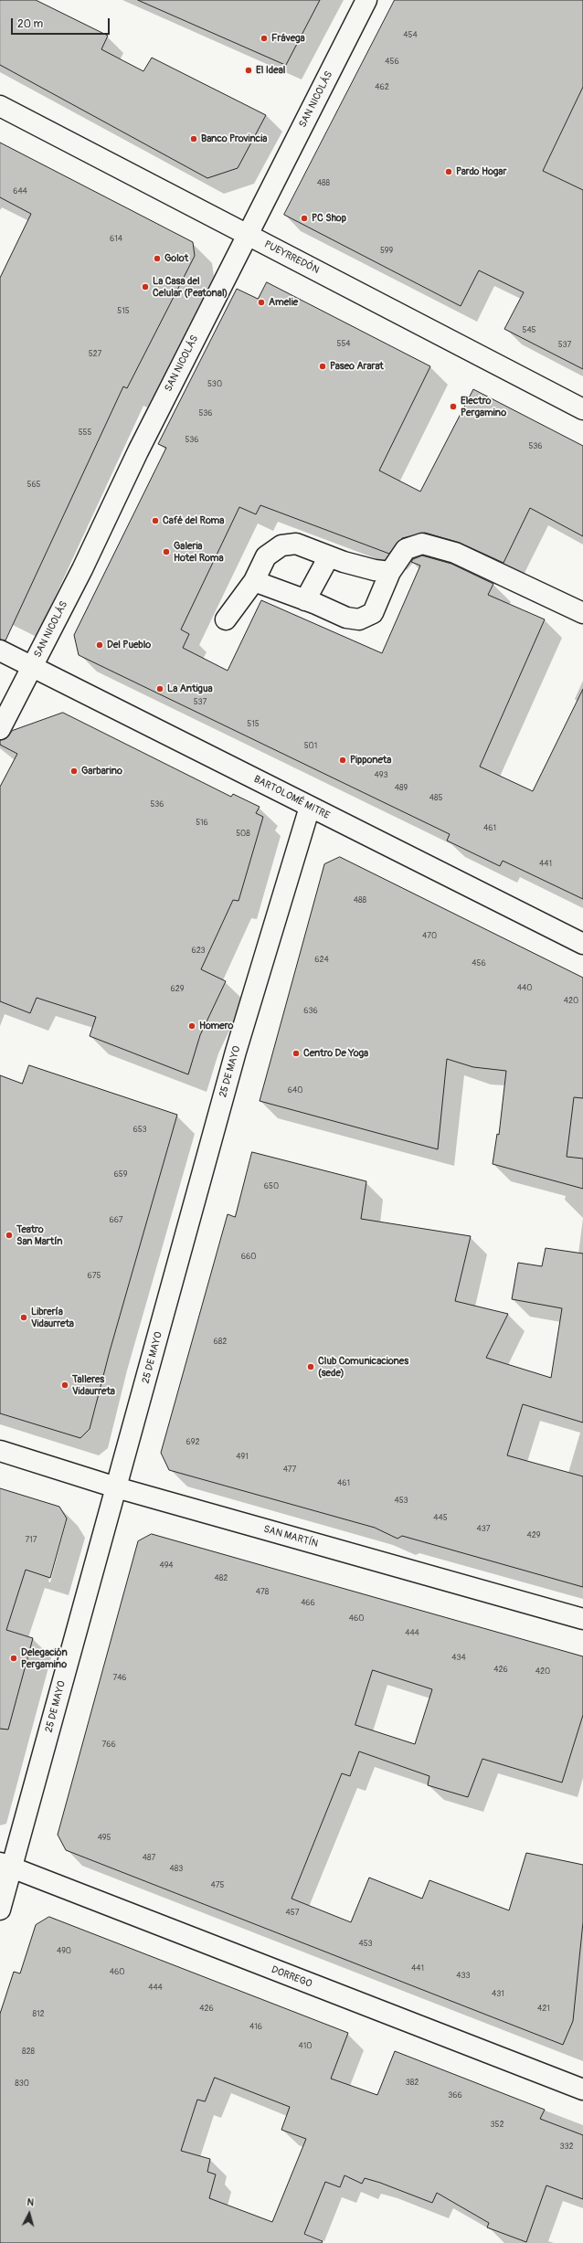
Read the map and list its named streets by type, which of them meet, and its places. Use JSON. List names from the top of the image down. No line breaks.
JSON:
{"streets":{"street":["SAN NICOLÁS","PUEYRREDÓN","BARTOLOMÉ MITRE","25 DE MAYO","SAN MARTÍN","DORREGO"]},"crossings":[["SAN NICOLÁS","PUEYRREDÓN"],["SAN NICOLÁS","BARTOLOMÉ MITRE"],["BARTOLOMÉ MITRE","25 DE MAYO"],["25 DE MAYO","SAN MARTÍN"],["25 DE MAYO","DORREGO"]],"places":["Frávega","El Ideal","Banco Provincia","Pardo Hogar","PC Shop","Golot","La Casa del Celular (Peatonal)","Amelie","Paseo Ararat","Electro Pergamino","Café del Roma","Galeria Hotel Roma","Del Pueblo","La Antigua","Pipponeta","Garbarino","Homero","Centro De Yoga","Teatro San Martín","Librería Vidaurreta","Club Comunicaciones (sede)","Talleres Vidaurreta","Delegación Pergamino"],"house_numbers":["454","456","462","488","644","614","599","515","545","554","537","527","530","536","555","536","536","565","537","515","501","493","489","485","536","516","461","508","441","488","470","623","624","456","440","629","420","636","640","653","659","650","667","660","675","682","692","491","477","461","453","445","437","429","717","494","482","478","466","460","444","434","426","420","746","766","495","487","483","475","457","453","490","441","460","433","444","431","426","421","812","416","410","828","382","830","366","352","332"],"scale_bar":"20 m","north":"top"}
